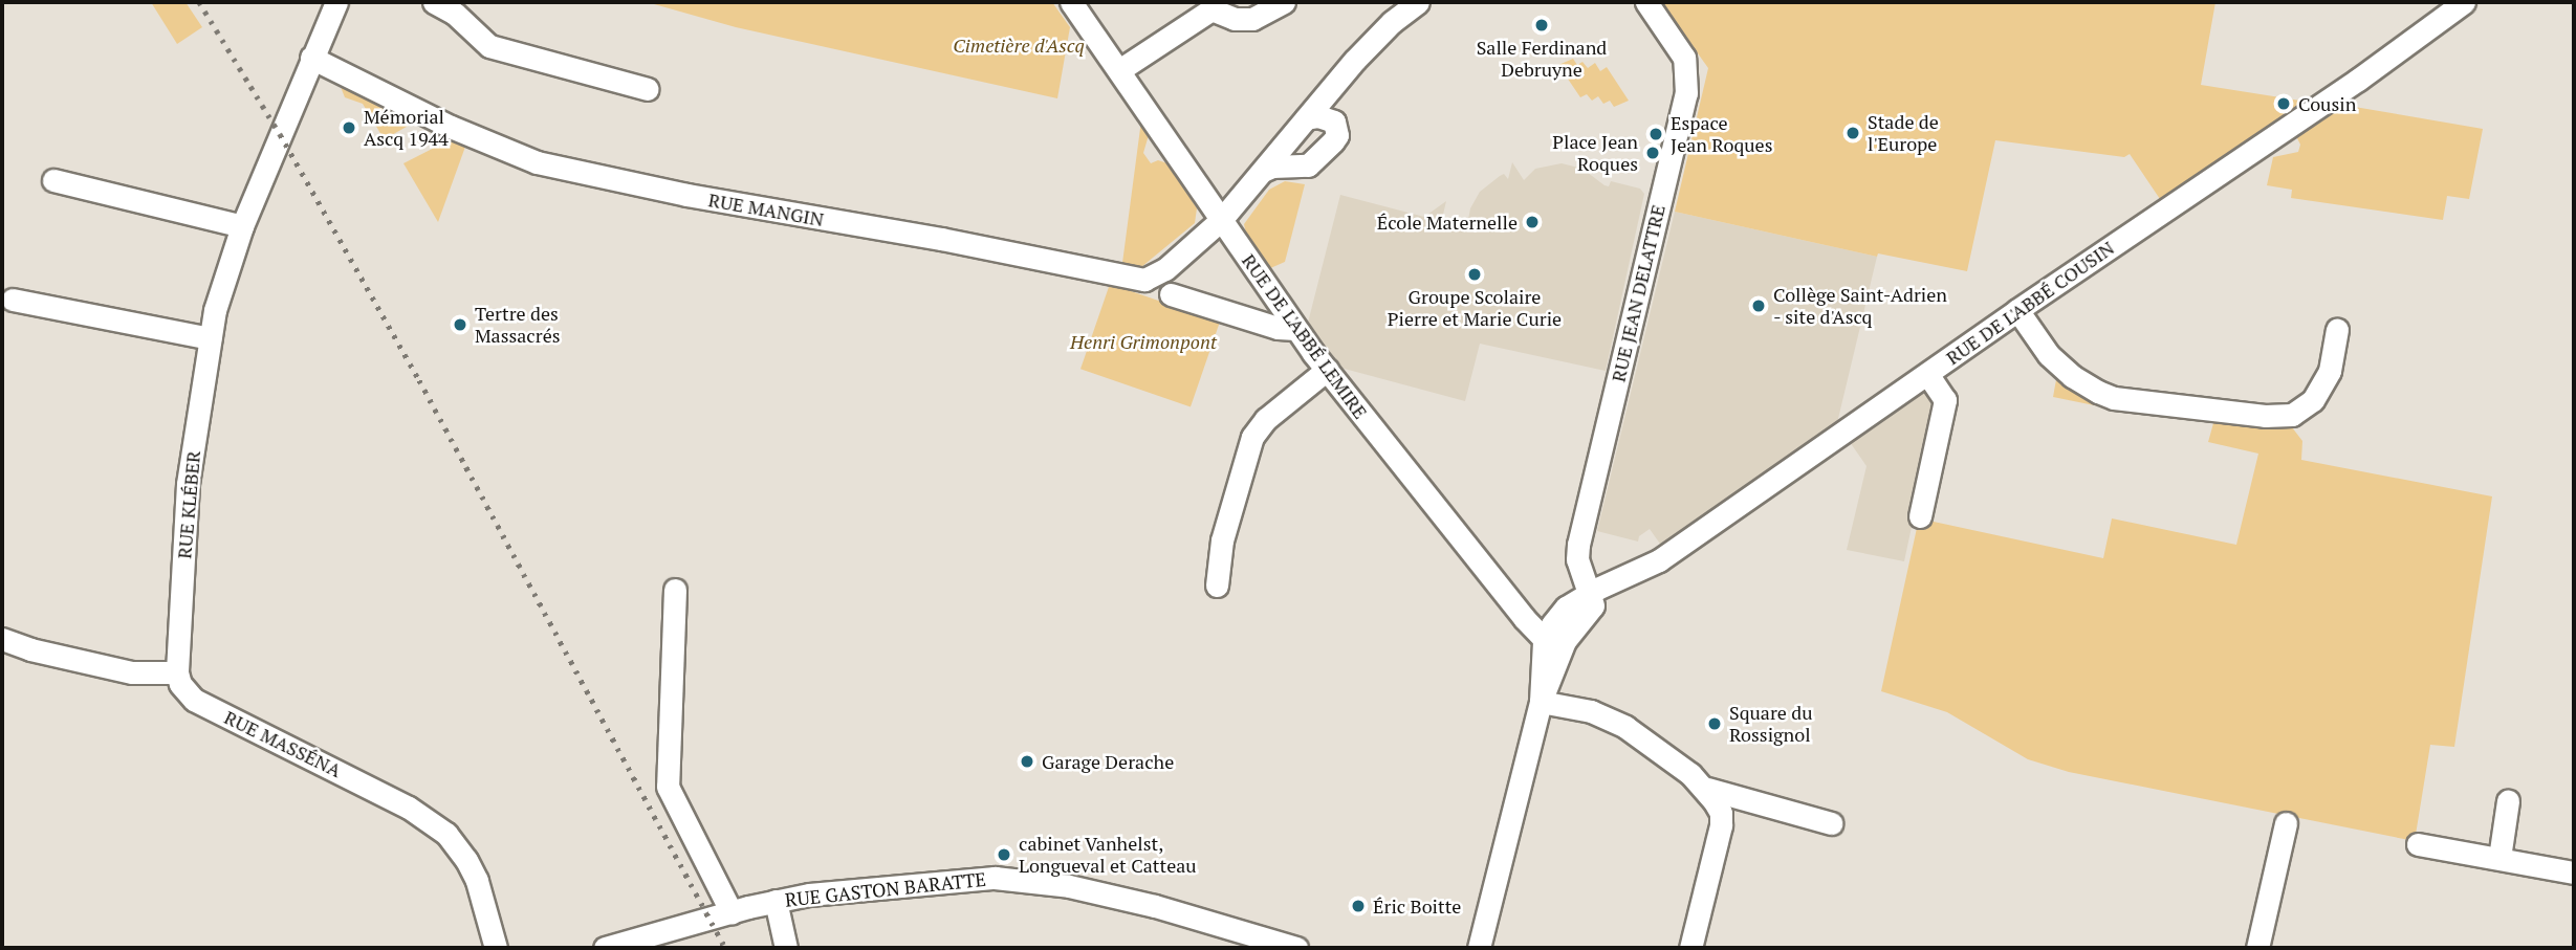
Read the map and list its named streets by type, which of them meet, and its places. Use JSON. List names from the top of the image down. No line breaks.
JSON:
{"streets":{"street":["RUE MANGIN","RUE JEAN DELATTRE","RUE DE L'ABBÉ COUSIN","RUE DE L'ABBÉ LEMIRE","RUE KLÉBER","RUE MASSÉNA","RUE GASTON BARATTE"]},"crossings":[["RUE MANGIN","RUE DE L'ABBÉ LEMIRE"],["RUE MANGIN","RUE KLÉBER"],["RUE JEAN DELATTRE","RUE DE L'ABBÉ COUSIN"],["RUE KLÉBER","RUE MASSÉNA"]],"parks":["Cimetière d'Ascq","Henri Grimonpont"],"places":["Salle Ferdinand Debruyne","Cousin","Mémorial Ascq 1944","Stade de l'Europe","Espace Jean Roques","Place Jean Roques","École Maternelle","Groupe Scolaire Pierre et Marie Curie","Collège Saint-Adrien - site d'Ascq","Tertre des Massacrés","Square du Rossignol","Garage Derache","cabinet Vanhelst, Longueval et Catteau","Éric Boitte"]}
